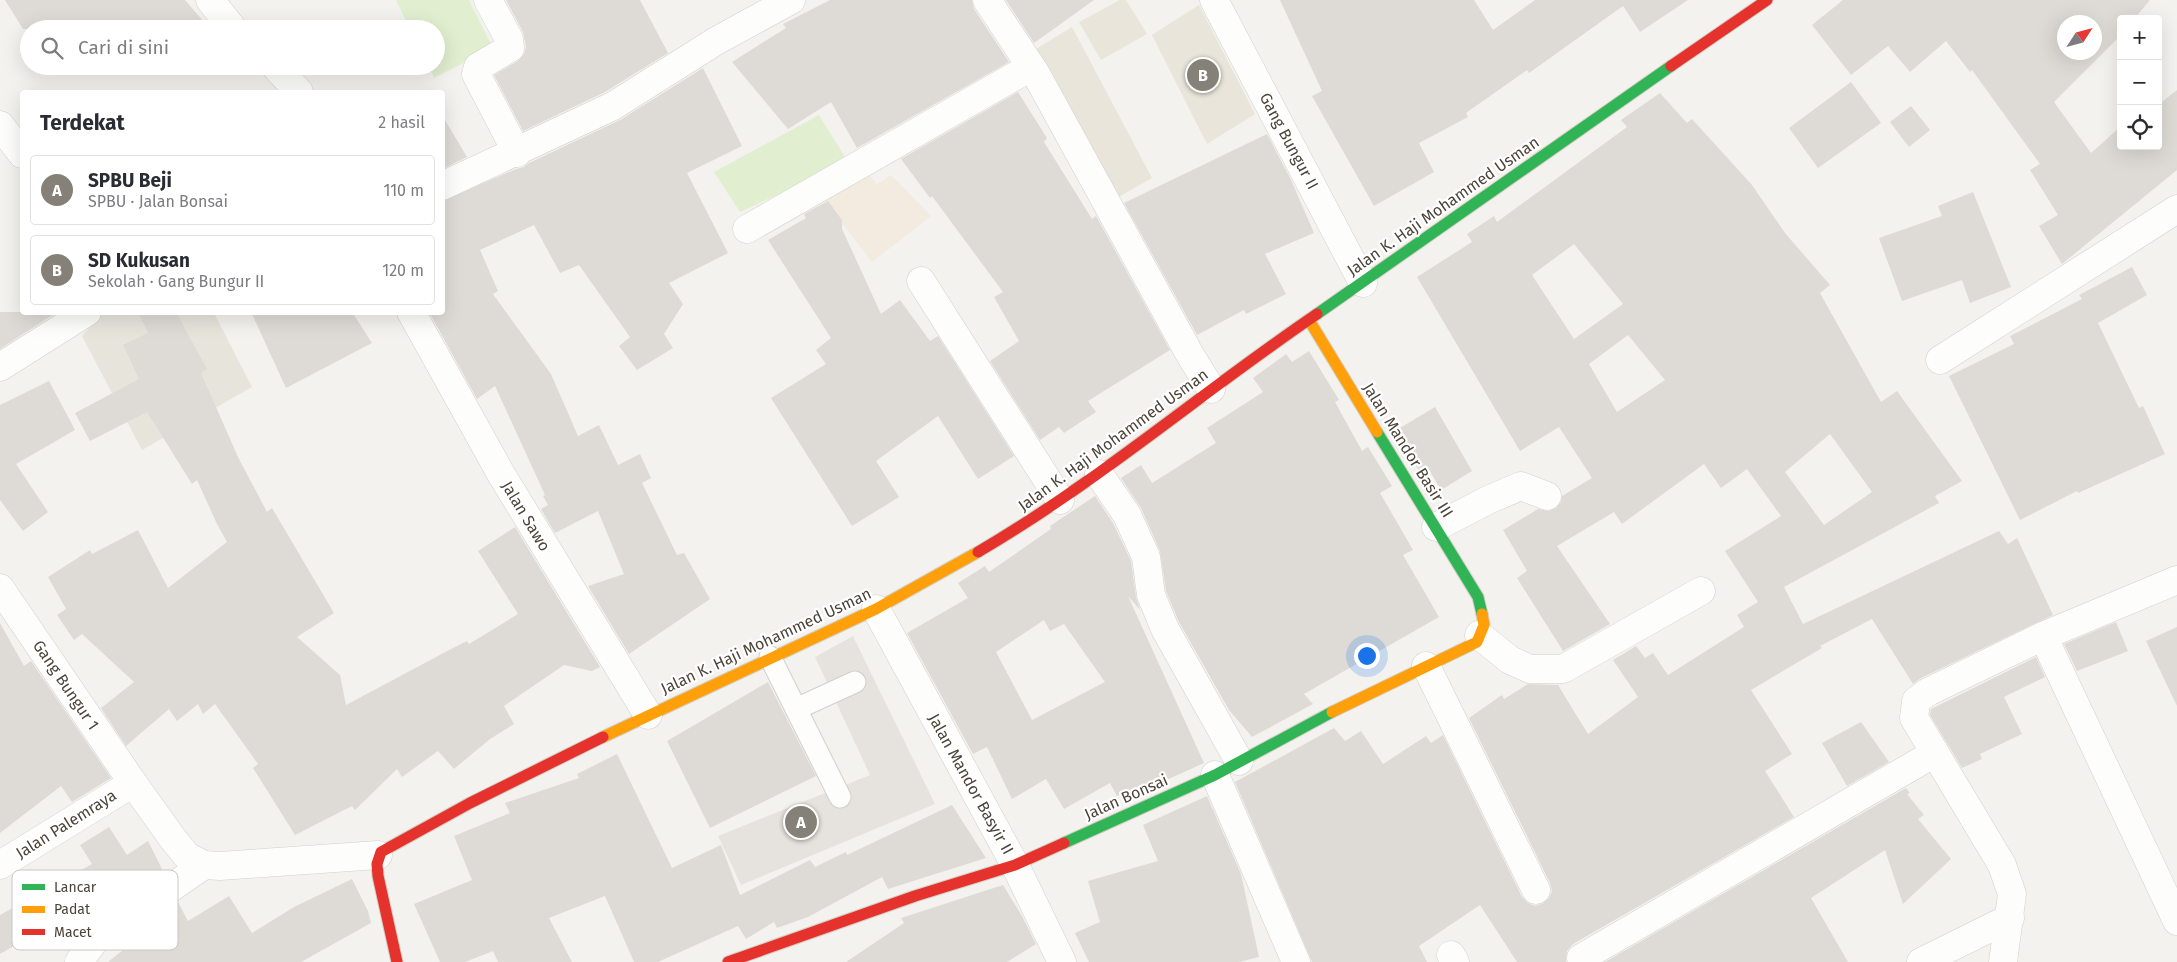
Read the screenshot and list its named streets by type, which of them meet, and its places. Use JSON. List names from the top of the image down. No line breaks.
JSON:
{"streets":{"street":["Gang Bungur II","Jalan K. Haji Mohammed Usman","Jalan Mandor Basir III","Jalan Sawo","Gang Bungur 1","Jalan Mandor Basyir II","Jalan Bonsai","Jalan Palemraya"]},"crossings":[["Gang Bungur II","Jalan K. Haji Mohammed Usman"],["Jalan K. Haji Mohammed Usman","Jalan Mandor Basir III"],["Jalan K. Haji Mohammed Usman","Jalan Sawo"],["Jalan K. Haji Mohammed Usman","Jalan Mandor Basyir II"],["Jalan Mandor Basir III","Jalan Bonsai"],["Gang Bungur 1","Jalan Palemraya"],["Jalan Mandor Basyir II","Jalan Bonsai"]],"legend":["Lancar","Padat","Macet"],"north":"top right","page":{"map_buttons":["+","−"],"search":"Cari di sini","pins":["B","A"],"heading":["Terdekat","2 hasil"],"list":[{"mark":"A","name":"SPBU Beji","note":"SPBU · Jalan Bonsai","value":"110 m"},{"mark":"B","name":"SD Kukusan","note":"Sekolah · Gang Bungur II","value":"120 m"}]}}
